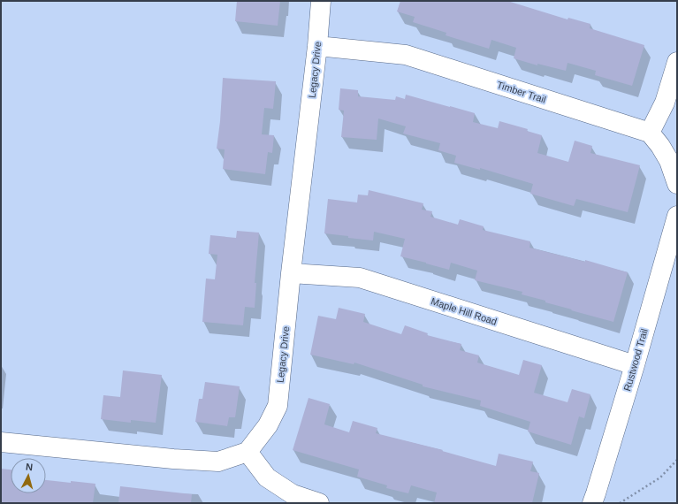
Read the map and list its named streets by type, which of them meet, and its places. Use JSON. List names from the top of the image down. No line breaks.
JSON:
{"streets":{"street":["Legacy Drive","Timber Trail","Maple Hill Road","Rustwood Trail"]},"crossings":[["Legacy Drive","Timber Trail"],["Legacy Drive","Maple Hill Road"],["Maple Hill Road","Rustwood Trail"]],"north":"top"}
